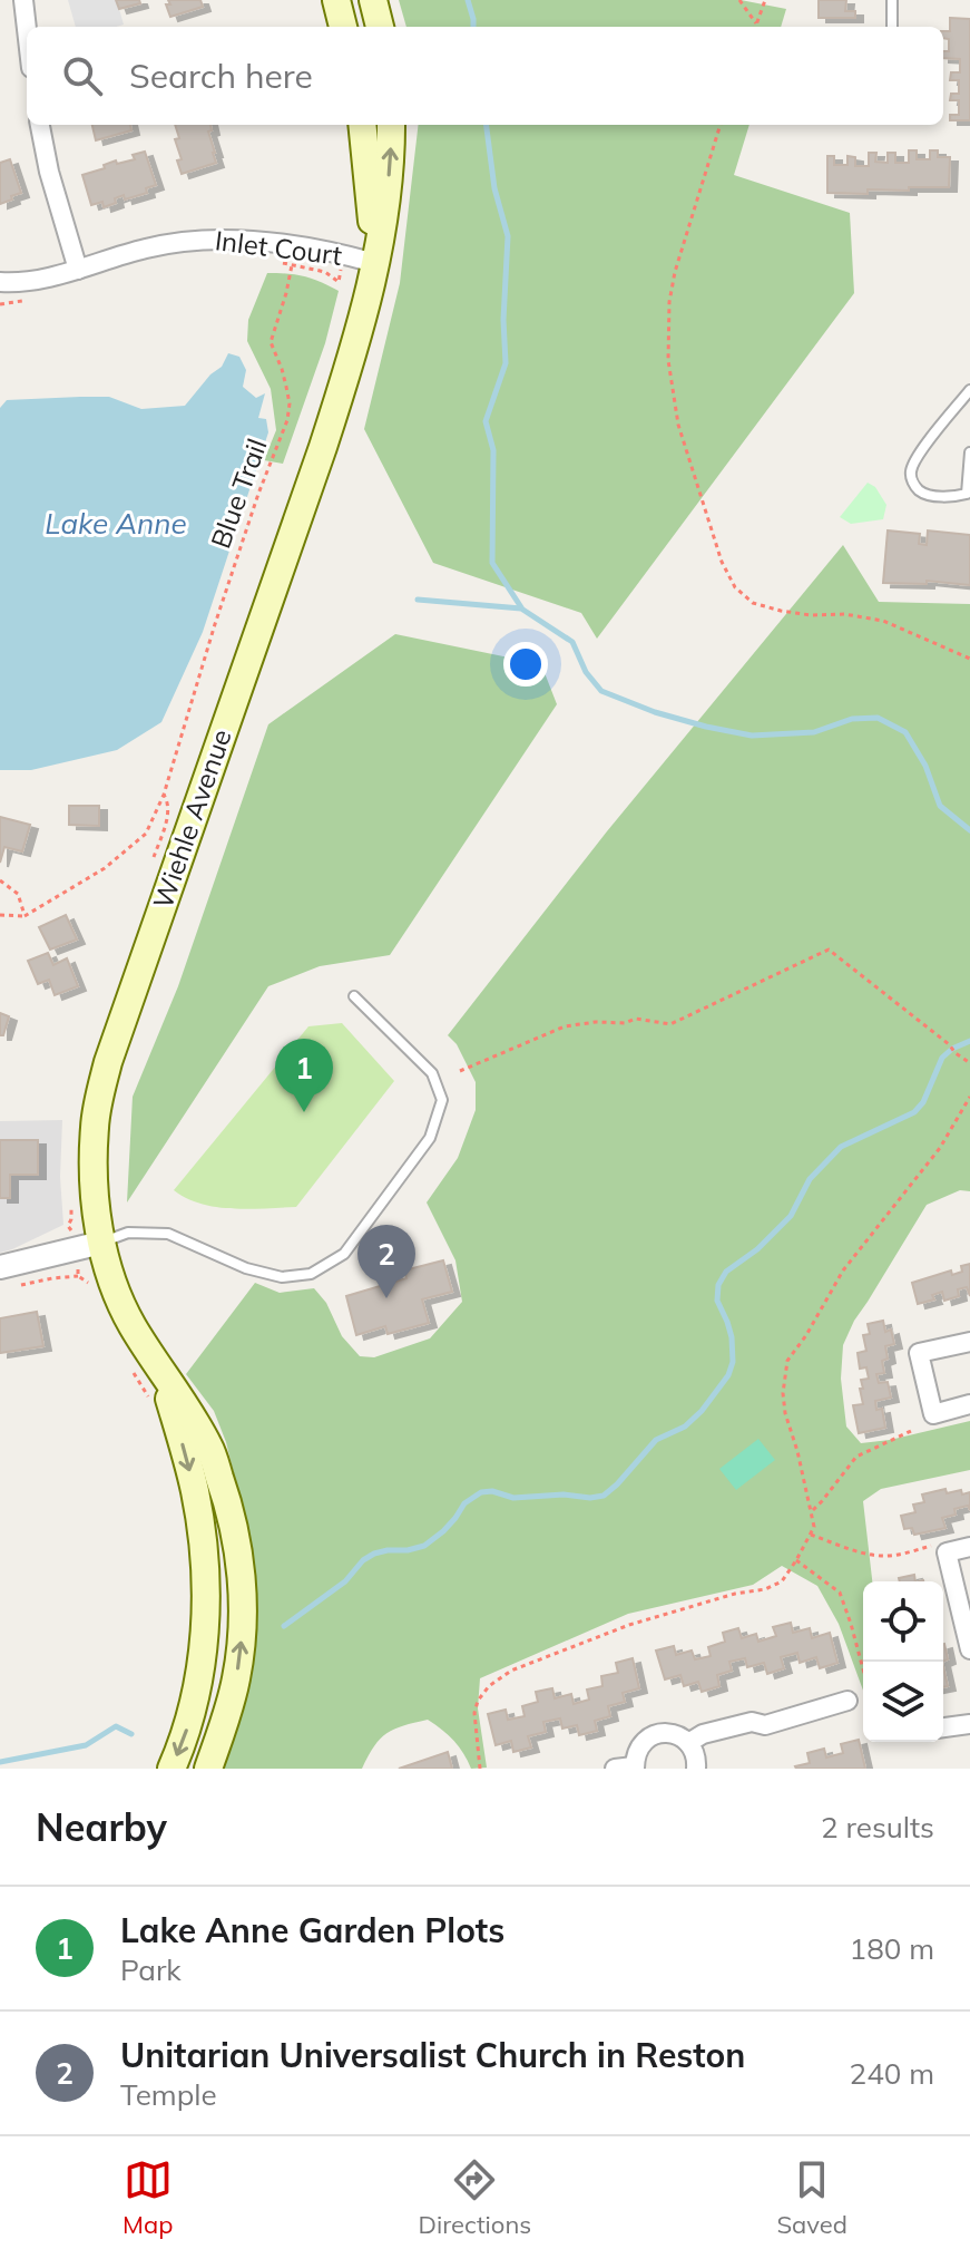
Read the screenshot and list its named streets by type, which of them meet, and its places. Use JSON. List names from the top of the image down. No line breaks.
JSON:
{"streets":{"main road":["Wiehle Avenue"],"street":["Inlet Court"],"path":["Blue Trail"]},"crossings":[["Inlet Court","Wiehle Avenue"]],"water":["Lake Anne"],"page":{"search":"Search here","pins":["1","2"],"heading":["Nearby","2 results"],"list":[{"mark":"1","name":"Lake Anne Garden Plots","note":"Park","value":"180 m"},{"mark":"2","name":"Unitarian Universalist Church in Reston","note":"Temple","value":"240 m"}],"nav":["Map","Directions","Saved"]}}
